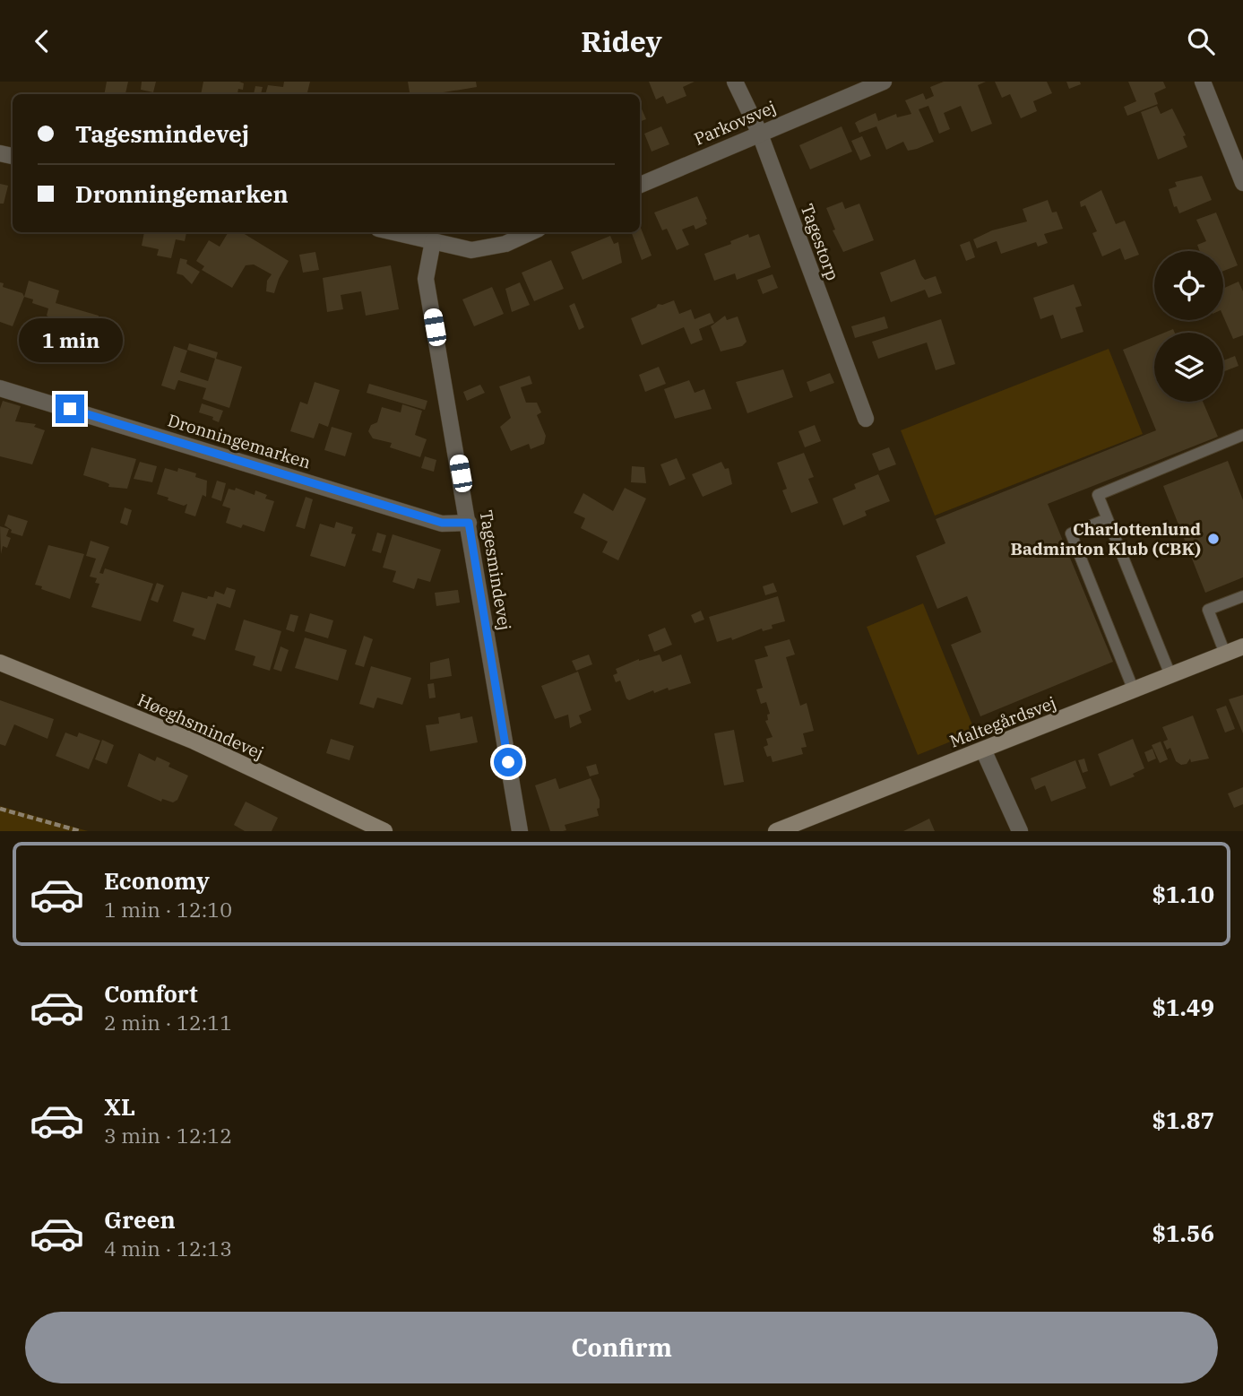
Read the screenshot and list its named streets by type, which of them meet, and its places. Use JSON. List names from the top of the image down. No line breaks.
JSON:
{"streets":{"street":["Parkovsvej","Tagestorp","Dronningemarken","Tagesmindevej","Maltegårdsvej","Høeghsmindevej"]},"crossings":[["Parkovsvej","Tagestorp"],["Dronningemarken","Tagesmindevej"]],"places":["Charlottenlund Badminton Klub (CBK)"],"page":{"header":"Ridey","banner":["Tagesmindevej","Dronningemarken"],"bubble":"1 min","list":[{"name":"Economy","note":"1 min · 12:10","value":"$1.10"},{"name":"Comfort","note":"2 min · 12:11","value":"$1.49"},{"name":"XL","note":"3 min · 12:12","value":"$1.87"},{"name":"Green","note":"4 min · 12:13","value":"$1.56"}],"buttons":"Confirm"}}
